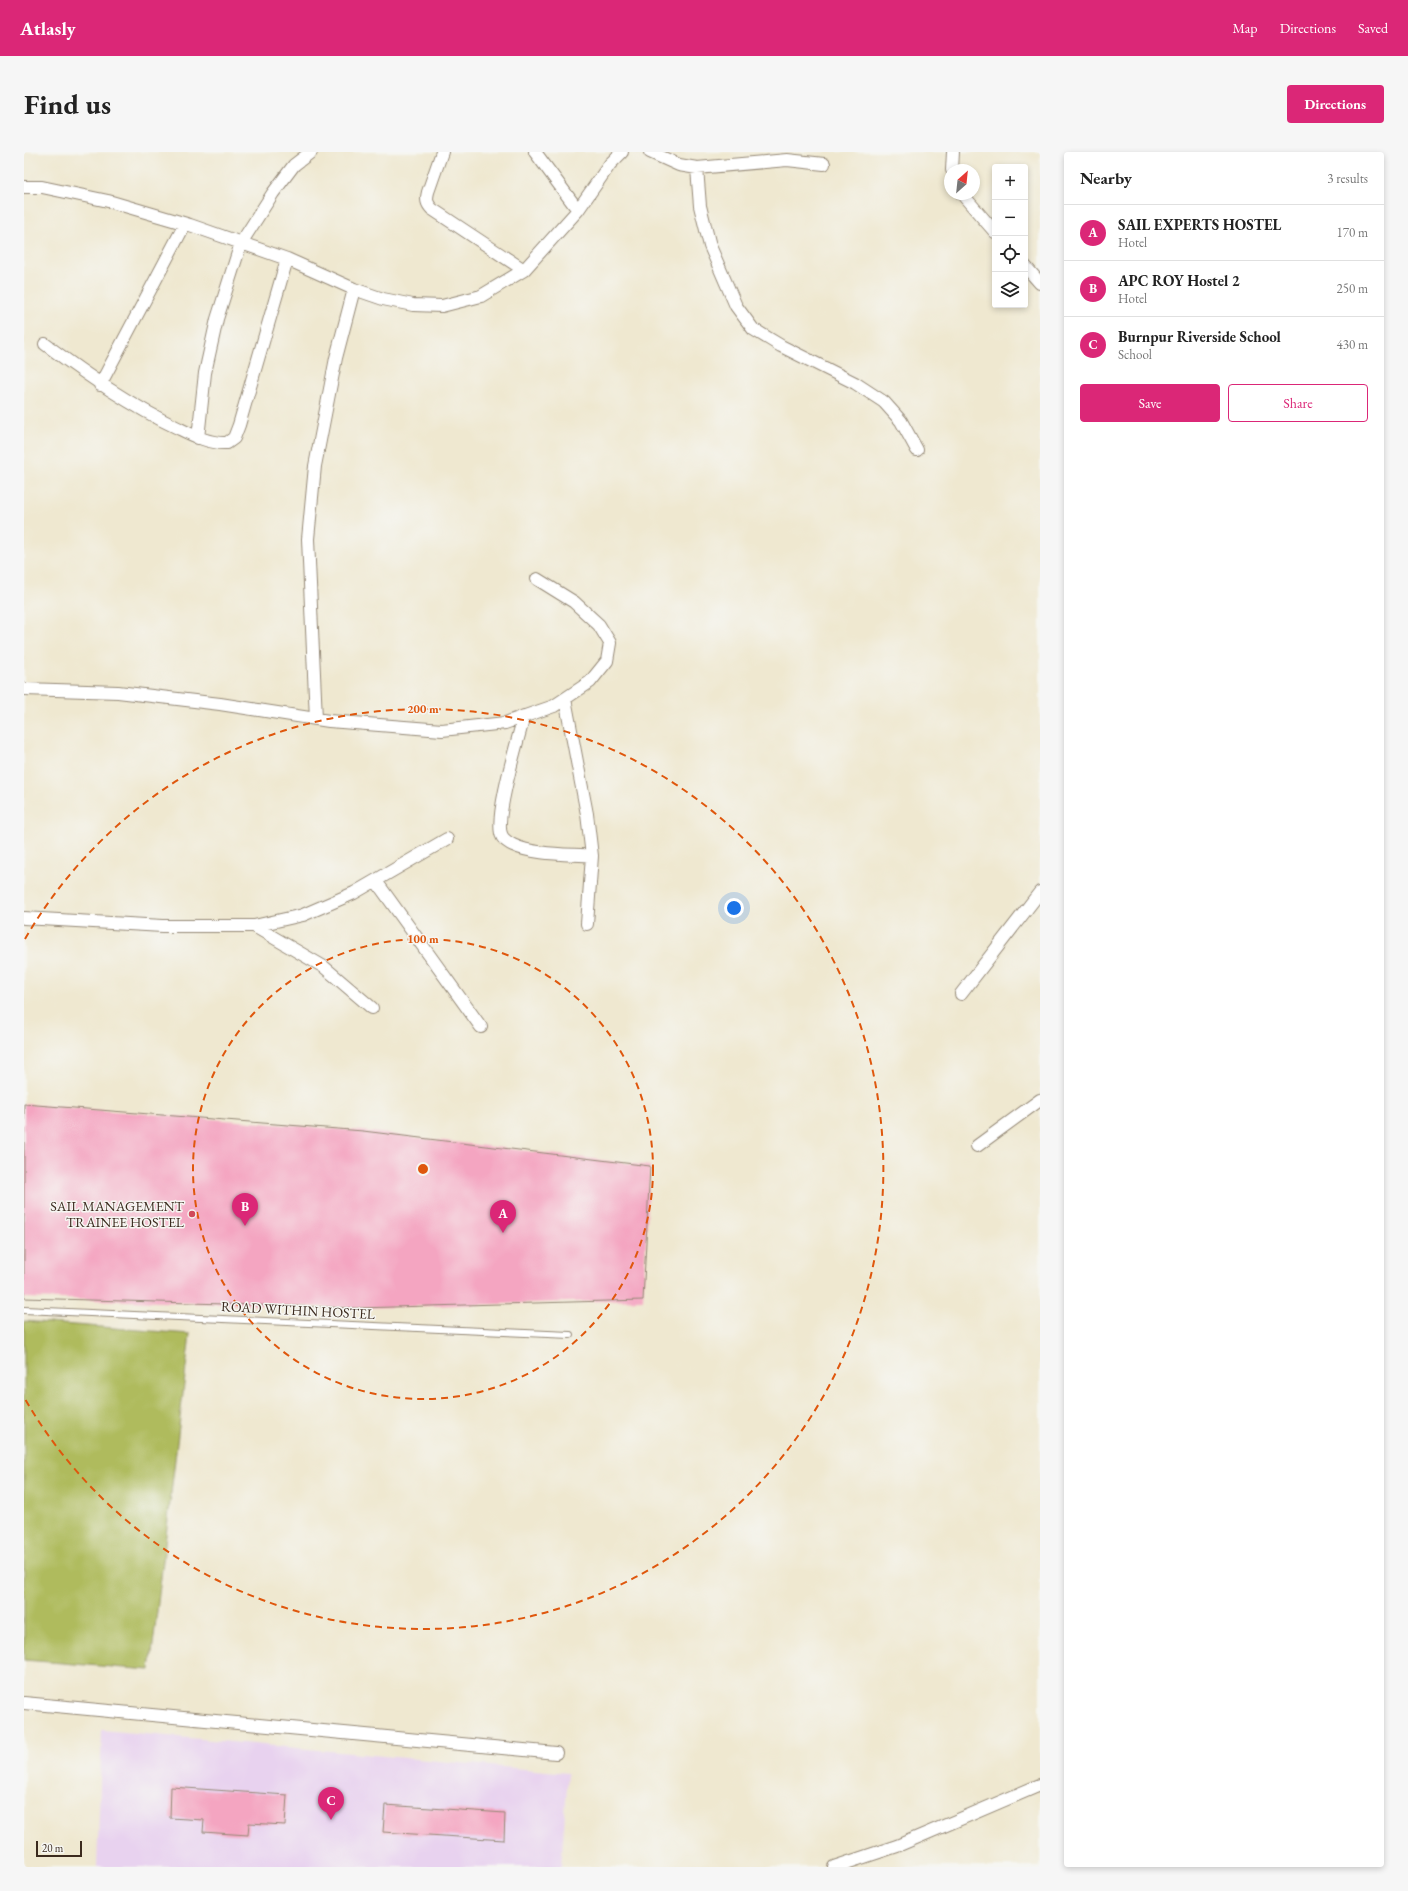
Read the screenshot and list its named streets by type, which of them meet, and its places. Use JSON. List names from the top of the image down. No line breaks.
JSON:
{"streets":{"lane":["ROAD WITHIN HOSTEL"]},"places":["SAIL MANAGEMENT TRAINEE HOSTEL"],"scale_bar":"20 m","north":"top right","page":{"header":"Atlasly","nav":["Map","Directions","Saved"],"buttons":["Directions",["Save","Share"]],"title":"Find us","heading":["Nearby","3 results"],"map_buttons":["+","−"],"list":[{"mark":"A","name":"SAIL EXPERTS HOSTEL","note":"Hotel","value":"170 m"},{"mark":"B","name":"APC ROY Hostel 2","note":"Hotel","value":"250 m"},{"mark":"C","name":"Burnpur Riverside School","note":"School","value":"430 m"}],"pins":["B","A","C"],"scale":"20 m"},"rings":["200 m","100 m"]}
